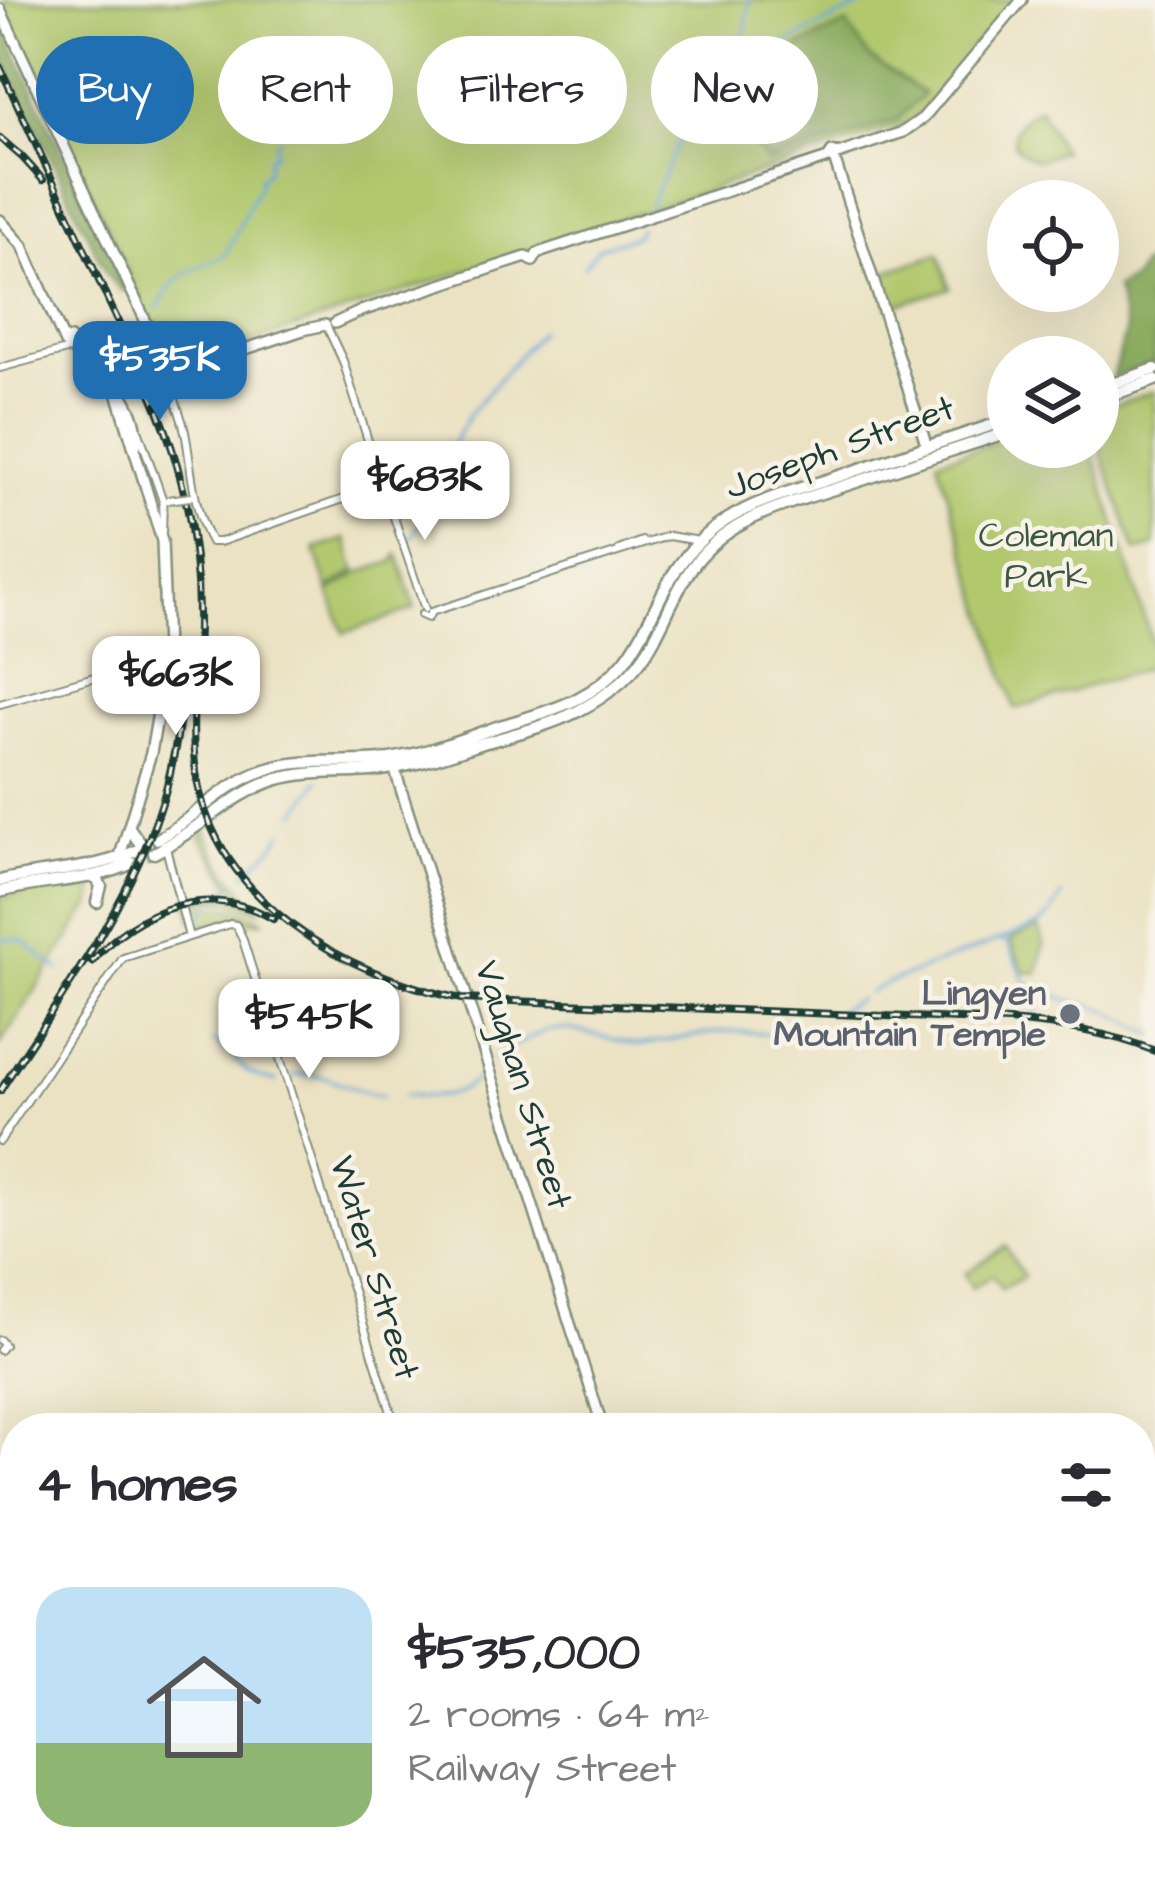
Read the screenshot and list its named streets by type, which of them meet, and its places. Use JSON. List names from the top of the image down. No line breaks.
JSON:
{"streets":{"highway":["Joseph Street"],"main road":["Vaughan Street"],"street":["Water Street"]},"parks":["Coleman Park"],"places":["Lingyen Mountain Temple"],"page":{"chip":["Buy","Rent","Filters","New"],"price":["$535K","$683K","$663K","$545K"],"heading":"4 homes","list":[{"name":"$535,000","note":"2 rooms · 64 m² · Railway Street"}]}}
